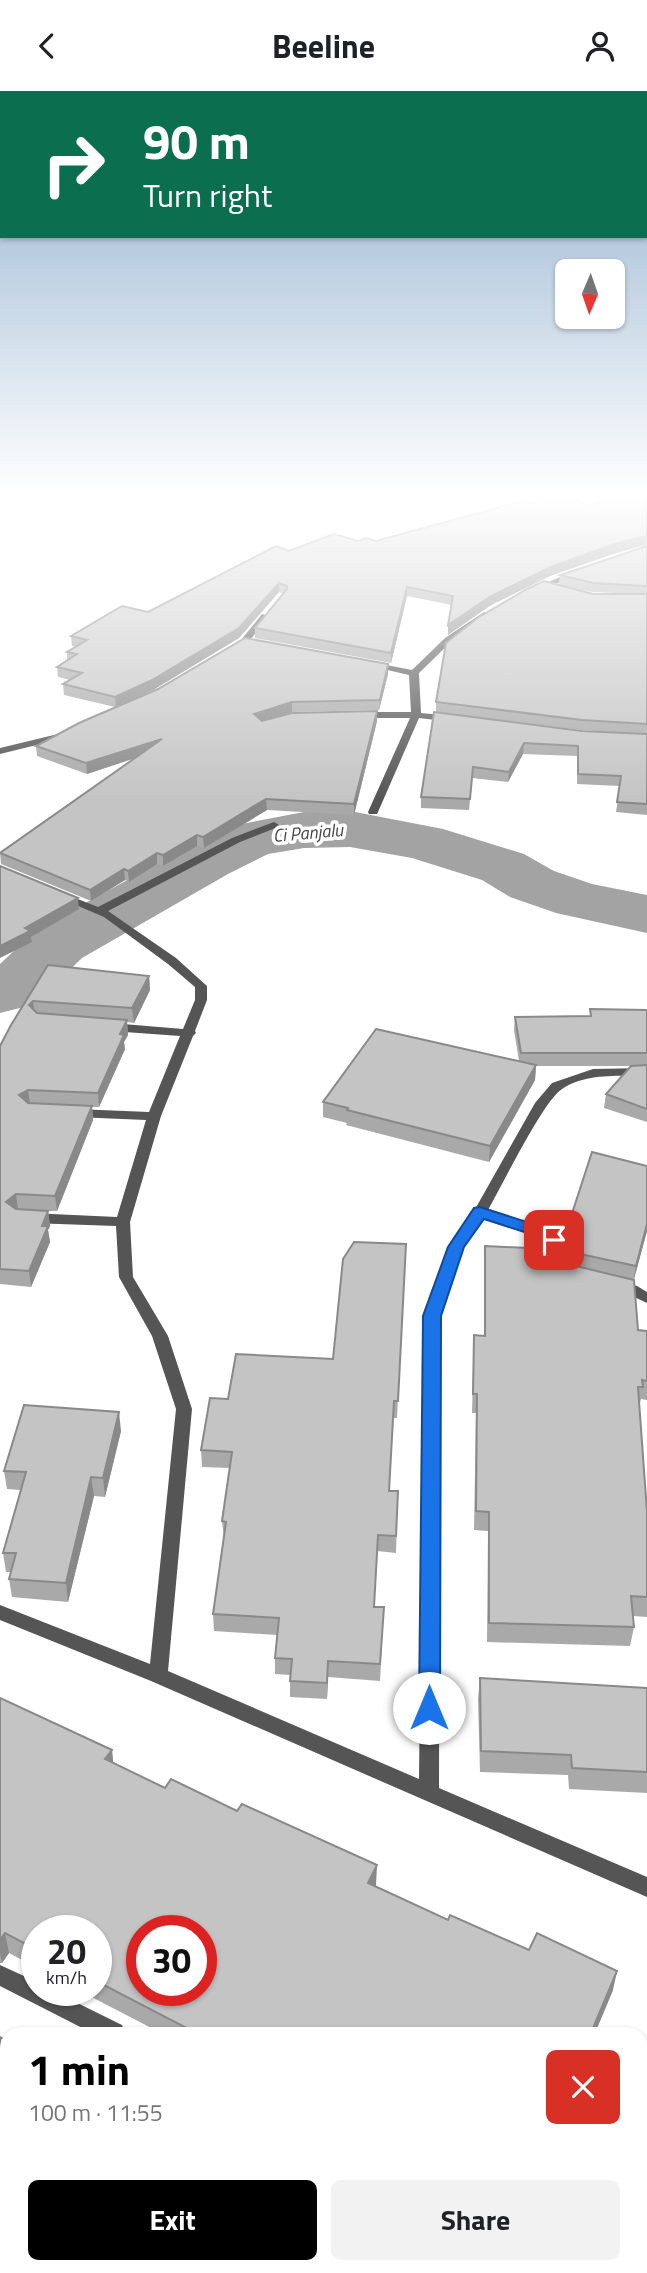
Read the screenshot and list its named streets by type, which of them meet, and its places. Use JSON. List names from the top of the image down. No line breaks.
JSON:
{"water":["Ci Panjalu"],"north":"bottom","page":{"header":"Beeline","turn":["90 m","Turn right"],"speed":"20 km/h","limit":"30","heading":["1 min","100 m · 11:55"],"buttons":["Exit","Share"]}}
